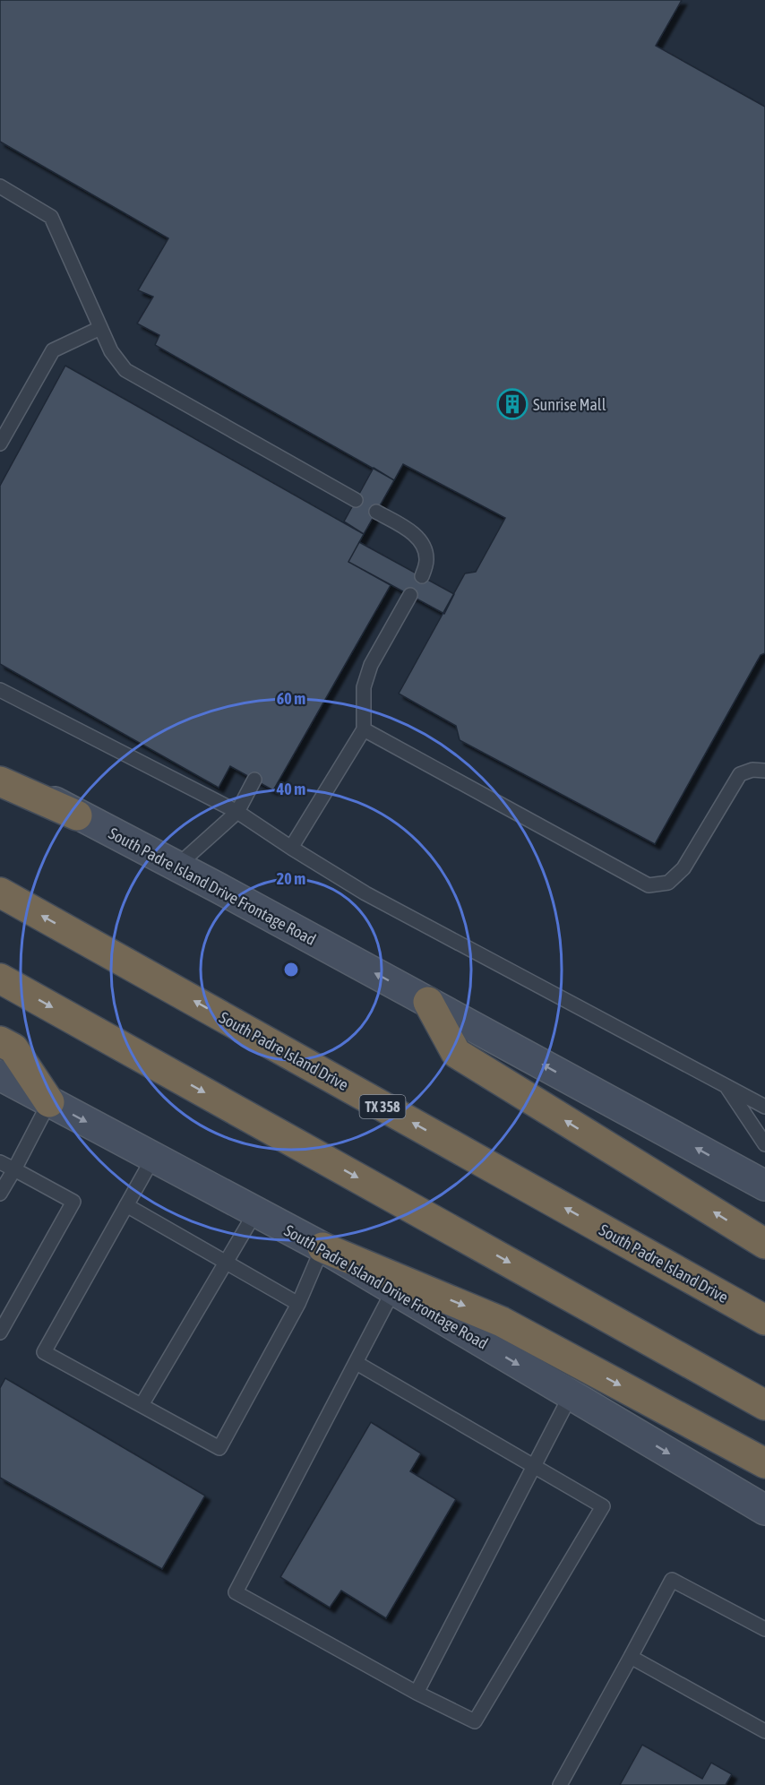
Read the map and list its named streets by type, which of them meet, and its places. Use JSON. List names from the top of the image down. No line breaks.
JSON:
{"streets":{"highway":["South Padre Island Drive","TX 358"],"main road":["South Padre Island Drive Frontage Road"]},"places":{"building":["Sunrise Mall"]},"rings":["60 m","40 m","20 m"]}
